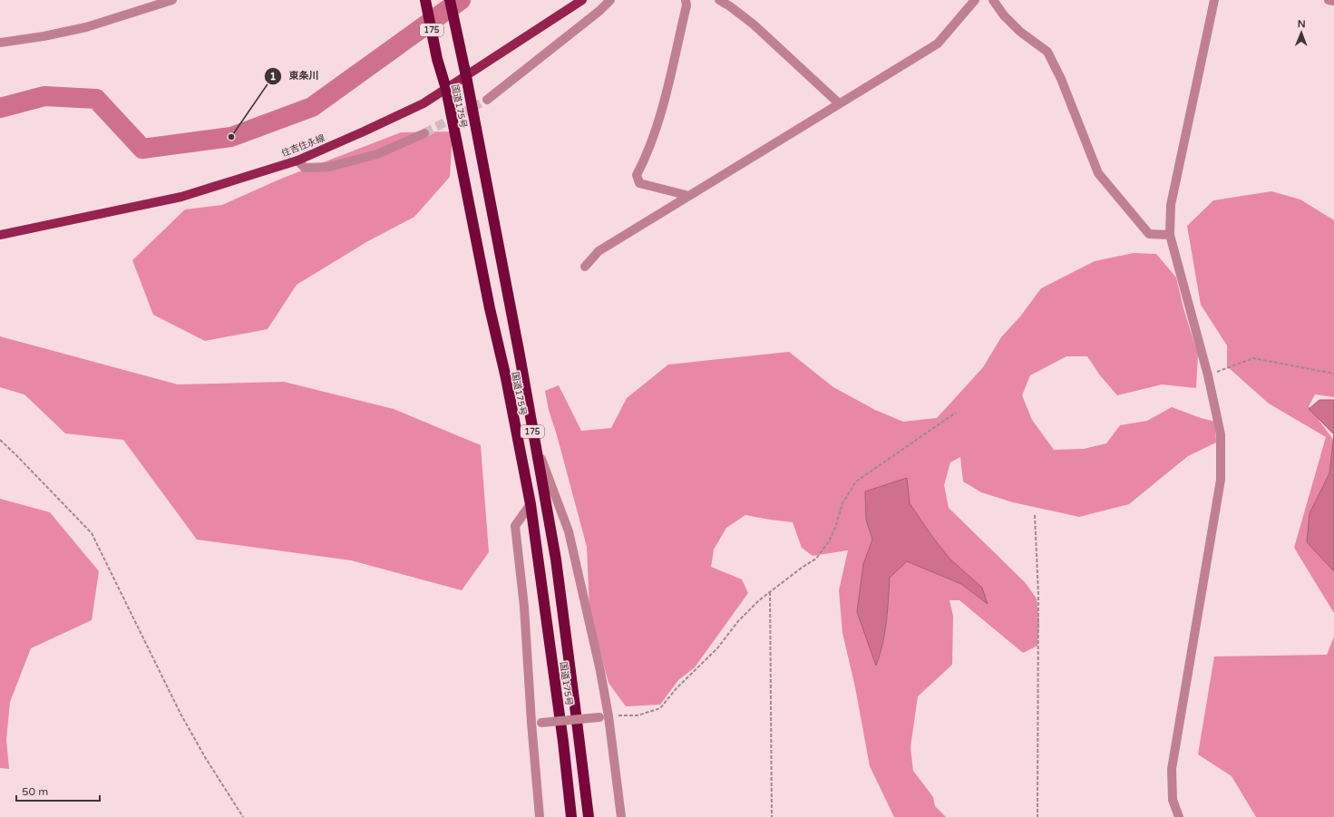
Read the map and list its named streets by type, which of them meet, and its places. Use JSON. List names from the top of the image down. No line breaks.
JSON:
{"streets":{"highway":["175","国道175号"],"main road":["住吉住永線"]},"crossings":[["国道175号","住吉住永線"]],"places":["東条川"],"scale_bar":"50 m","north":"top"}
